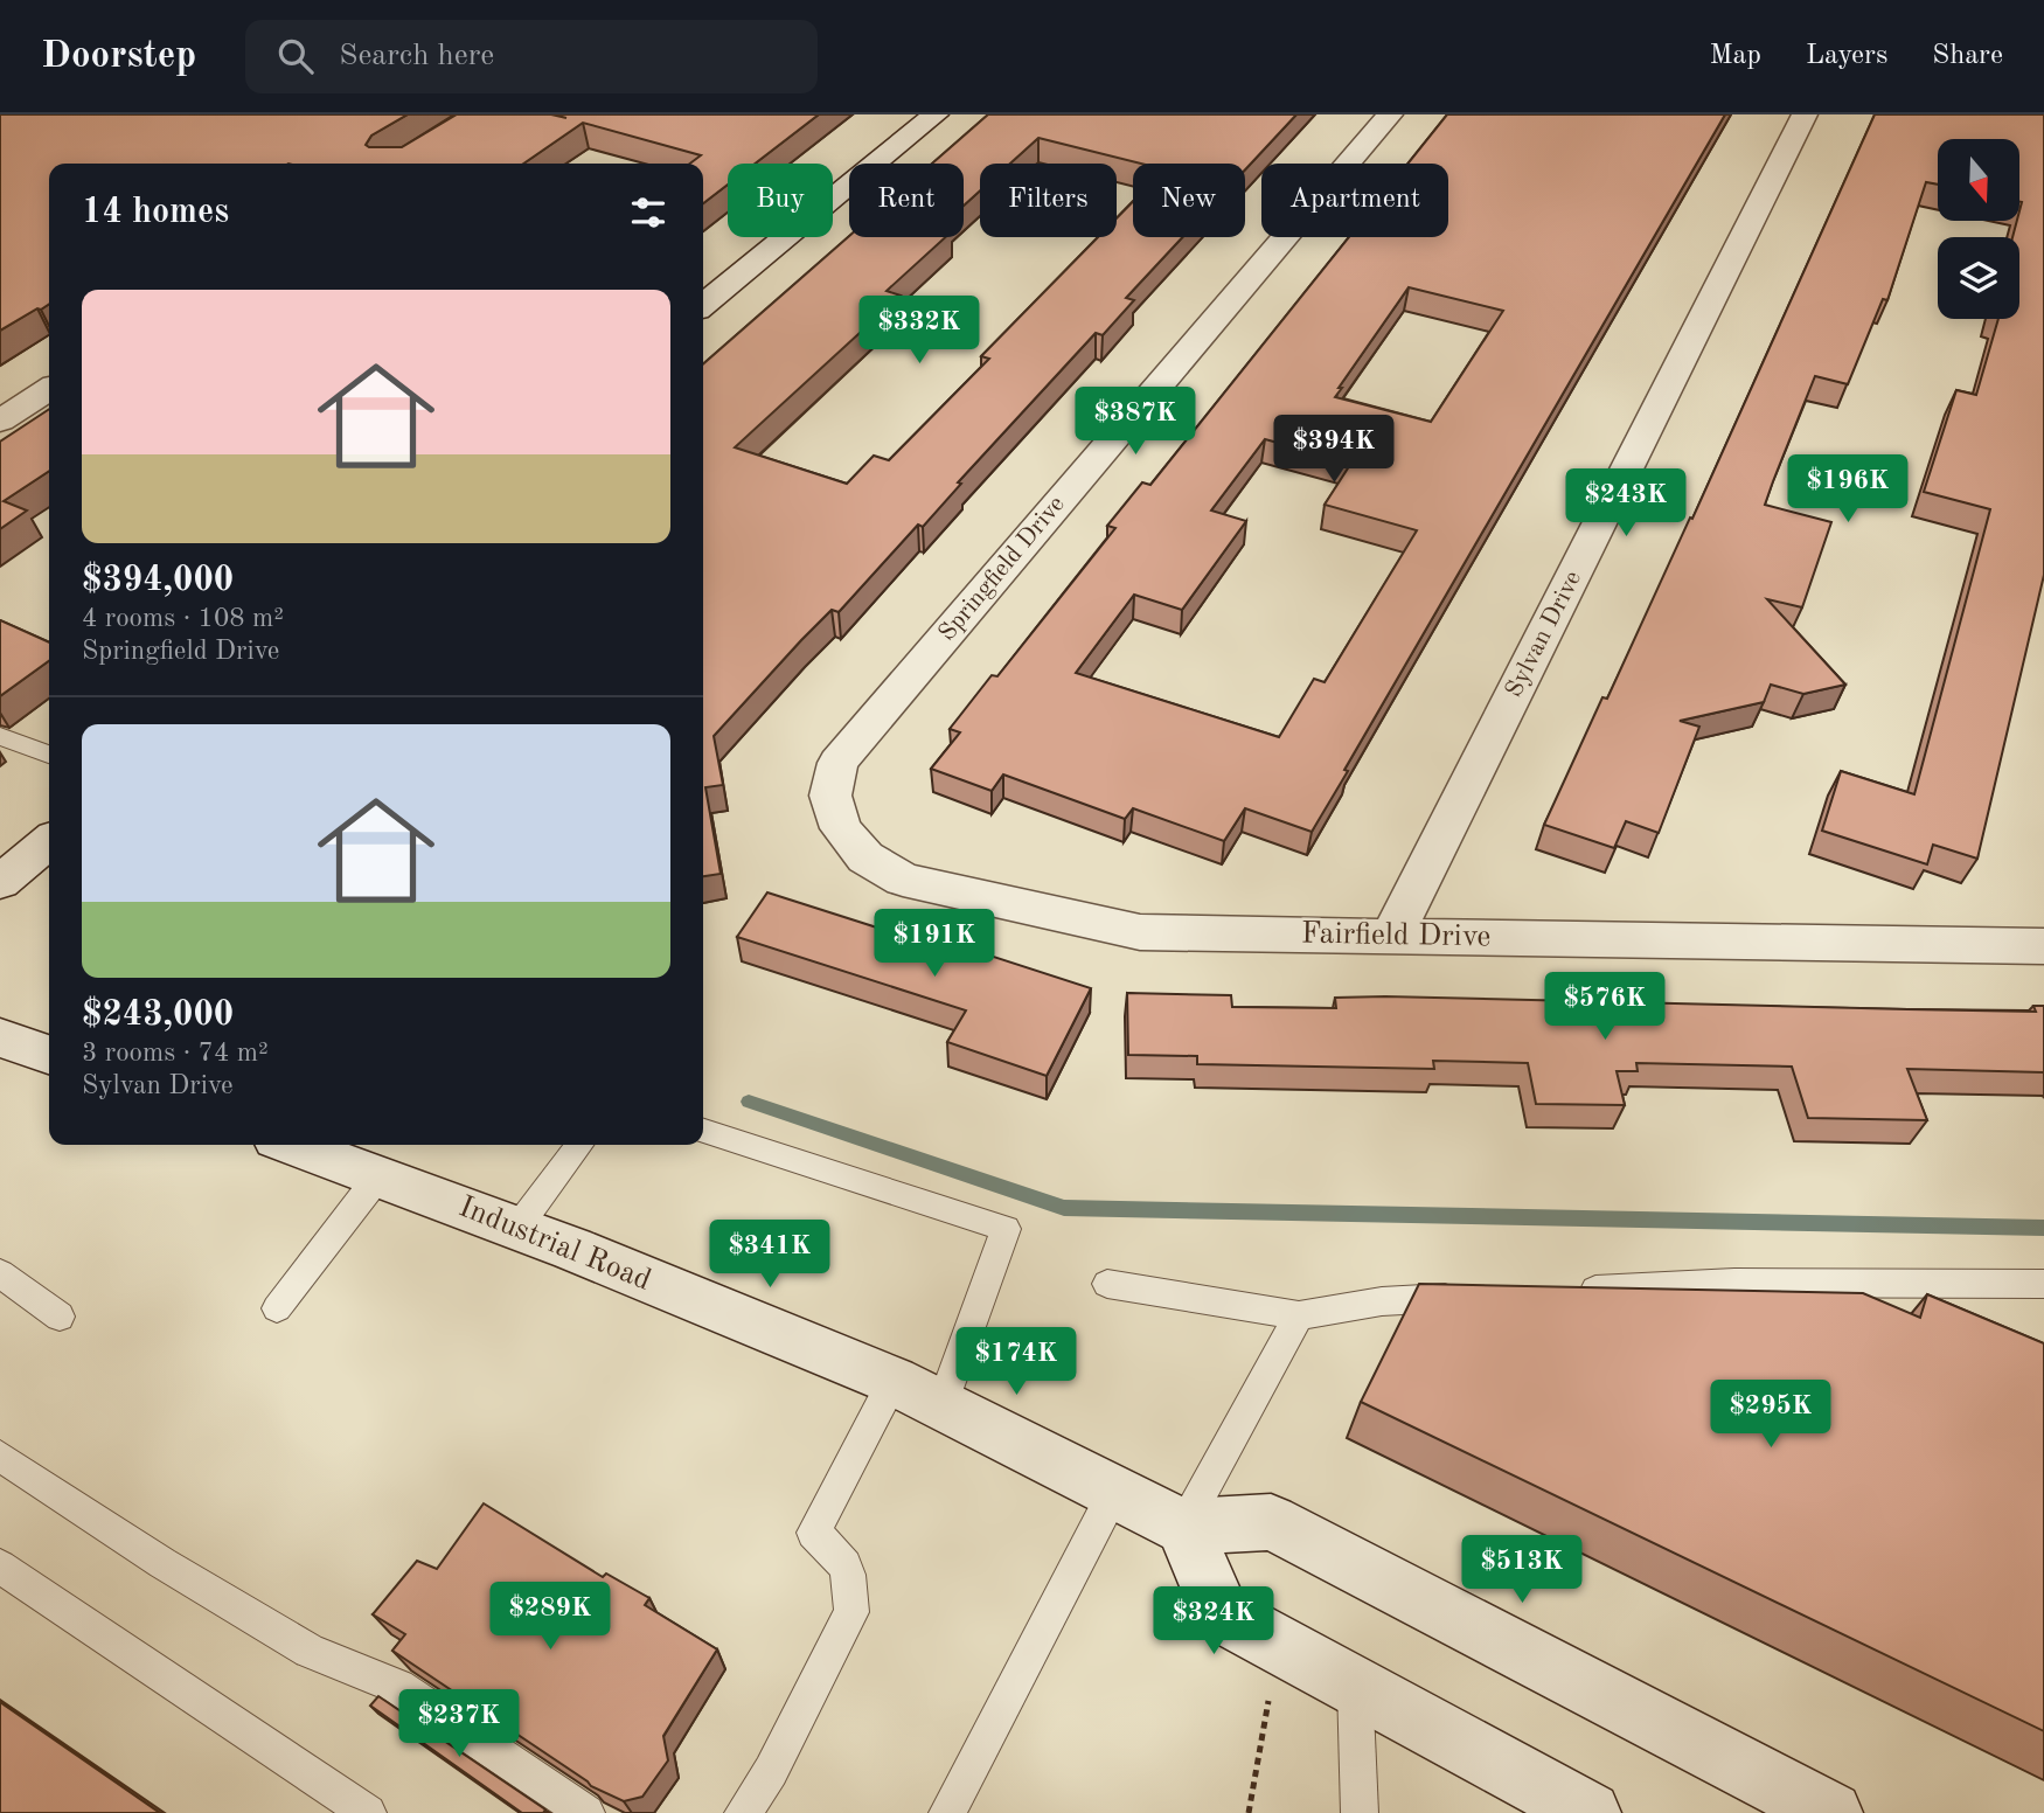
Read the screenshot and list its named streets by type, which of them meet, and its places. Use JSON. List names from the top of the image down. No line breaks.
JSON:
{"streets":{"street":["Springfield Drive","Sylvan Drive","Fairfield Drive","Industrial Road"]},"crossings":[["Springfield Drive","Fairfield Drive"],["Sylvan Drive","Fairfield Drive"]],"north":"bottom","page":{"header":"Doorstep","search":"Search here","nav":["Map","Layers","Share"],"chip":["Buy","Rent","Filters","New","Apartment"],"heading":"14 homes","list":[{"name":"$394,000","note":"4 rooms · 108 m² · Springfield Drive"},{"name":"$243,000","note":"3 rooms · 74 m² · Sylvan Drive"}],"price":["$332K","$387K","$394K","$196K","$243K","$191K","$576K","$341K","$174K","$295K","$513K","$289K","$324K","$237K"]}}
